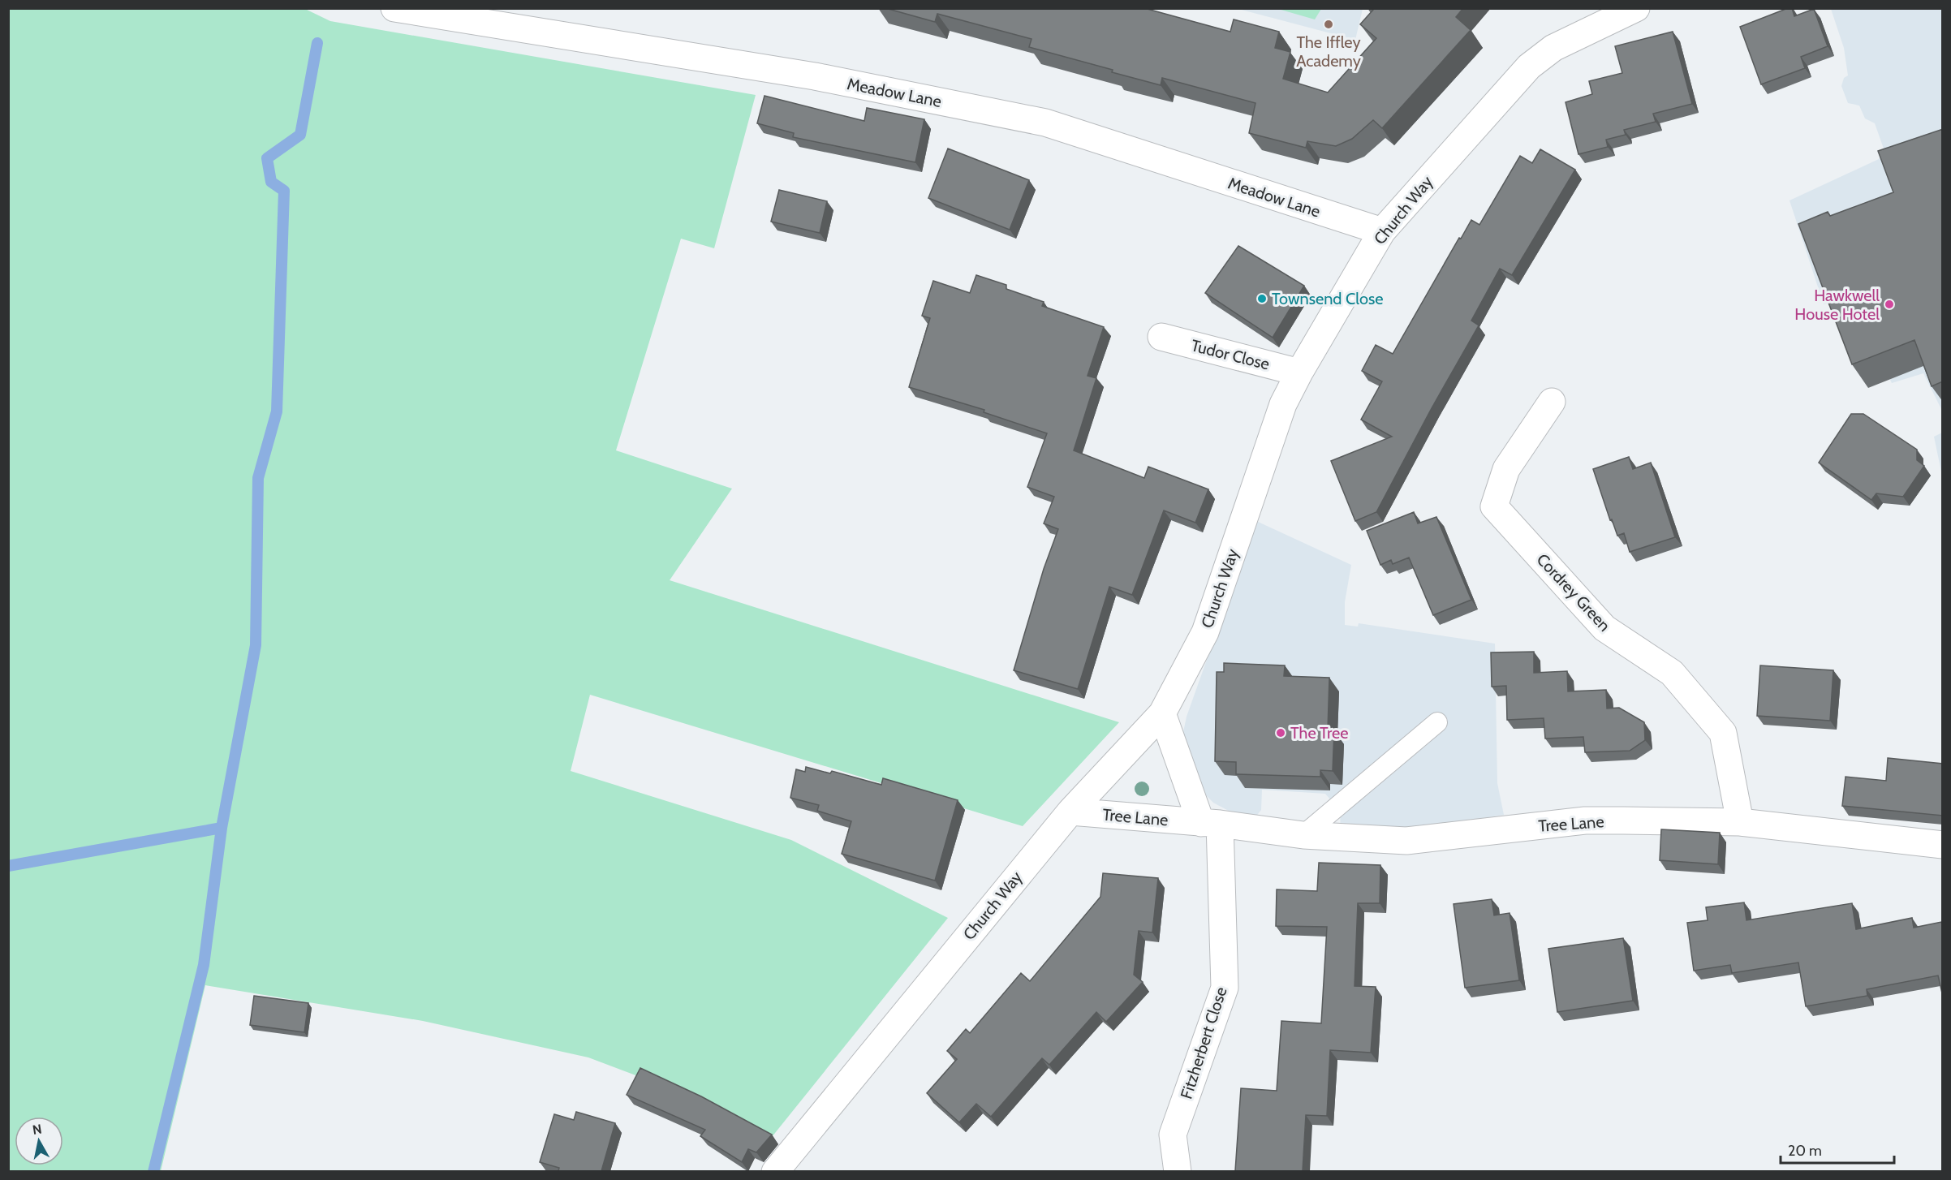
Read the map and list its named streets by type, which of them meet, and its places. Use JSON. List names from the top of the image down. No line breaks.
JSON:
{"streets":{"street":["Meadow Lane","Church Way","Tudor Close","Cordrey Green","Tree Lane","Fitzherbert Close"]},"crossings":[["Meadow Lane","Church Way"],["Church Way","Tudor Close"],["Church Way","Tree Lane"],["Cordrey Green","Tree Lane"],["Tree Lane","Fitzherbert Close"]],"places":["The Iffley Academy","Townsend Close","Hawkwell House Hotel","The Tree"],"scale_bar":"20 m","north":"top"}
